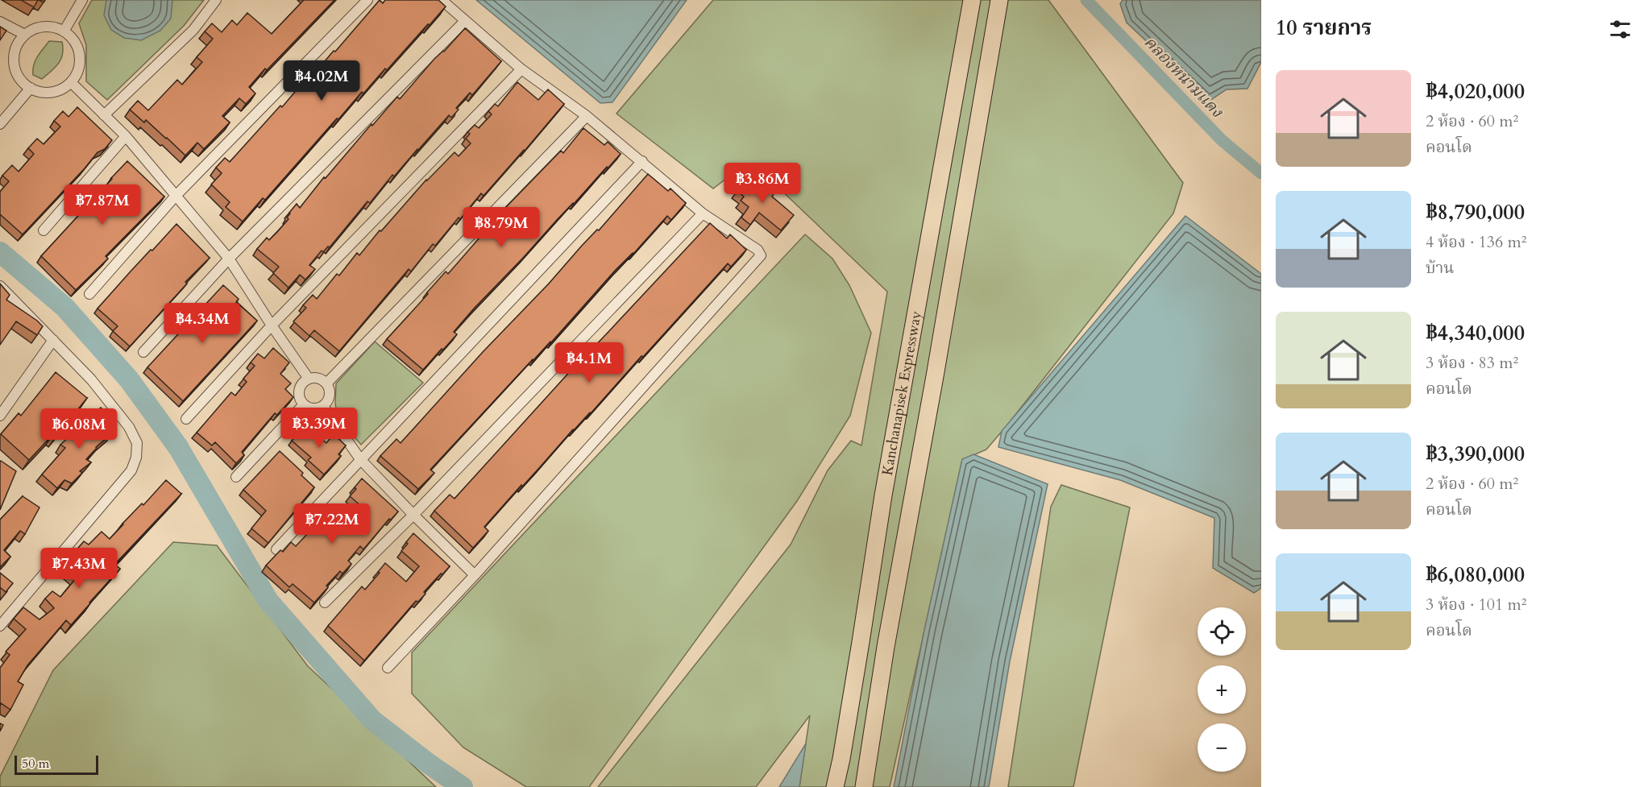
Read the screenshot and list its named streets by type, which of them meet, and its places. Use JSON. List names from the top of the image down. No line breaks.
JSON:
{"streets":{"highway":["Kanchanapisek Expressway"]},"water":["คลองหนามแดง"],"scale_bar":"50 m","page":{"heading":"10 รายการ","list":[{"name":"฿4,020,000","note":"2 ห้อง · 60 m² · คอนโด"},{"name":"฿8,790,000","note":"4 ห้อง · 136 m² · บ้าน"},{"name":"฿4,340,000","note":"3 ห้อง · 83 m² · คอนโด"},{"name":"฿3,390,000","note":"2 ห้อง · 60 m² · คอนโด"},{"name":"฿6,080,000","note":"3 ห้อง · 101 m² · คอนโด"}],"price":["฿4.02M","฿3.86M","฿7.87M","฿8.79M","฿4.34M","฿4.1M","฿3.39M","฿6.08M","฿7.22M","฿7.43M"],"map_buttons":["+","−"],"scale":"50 m"}}
